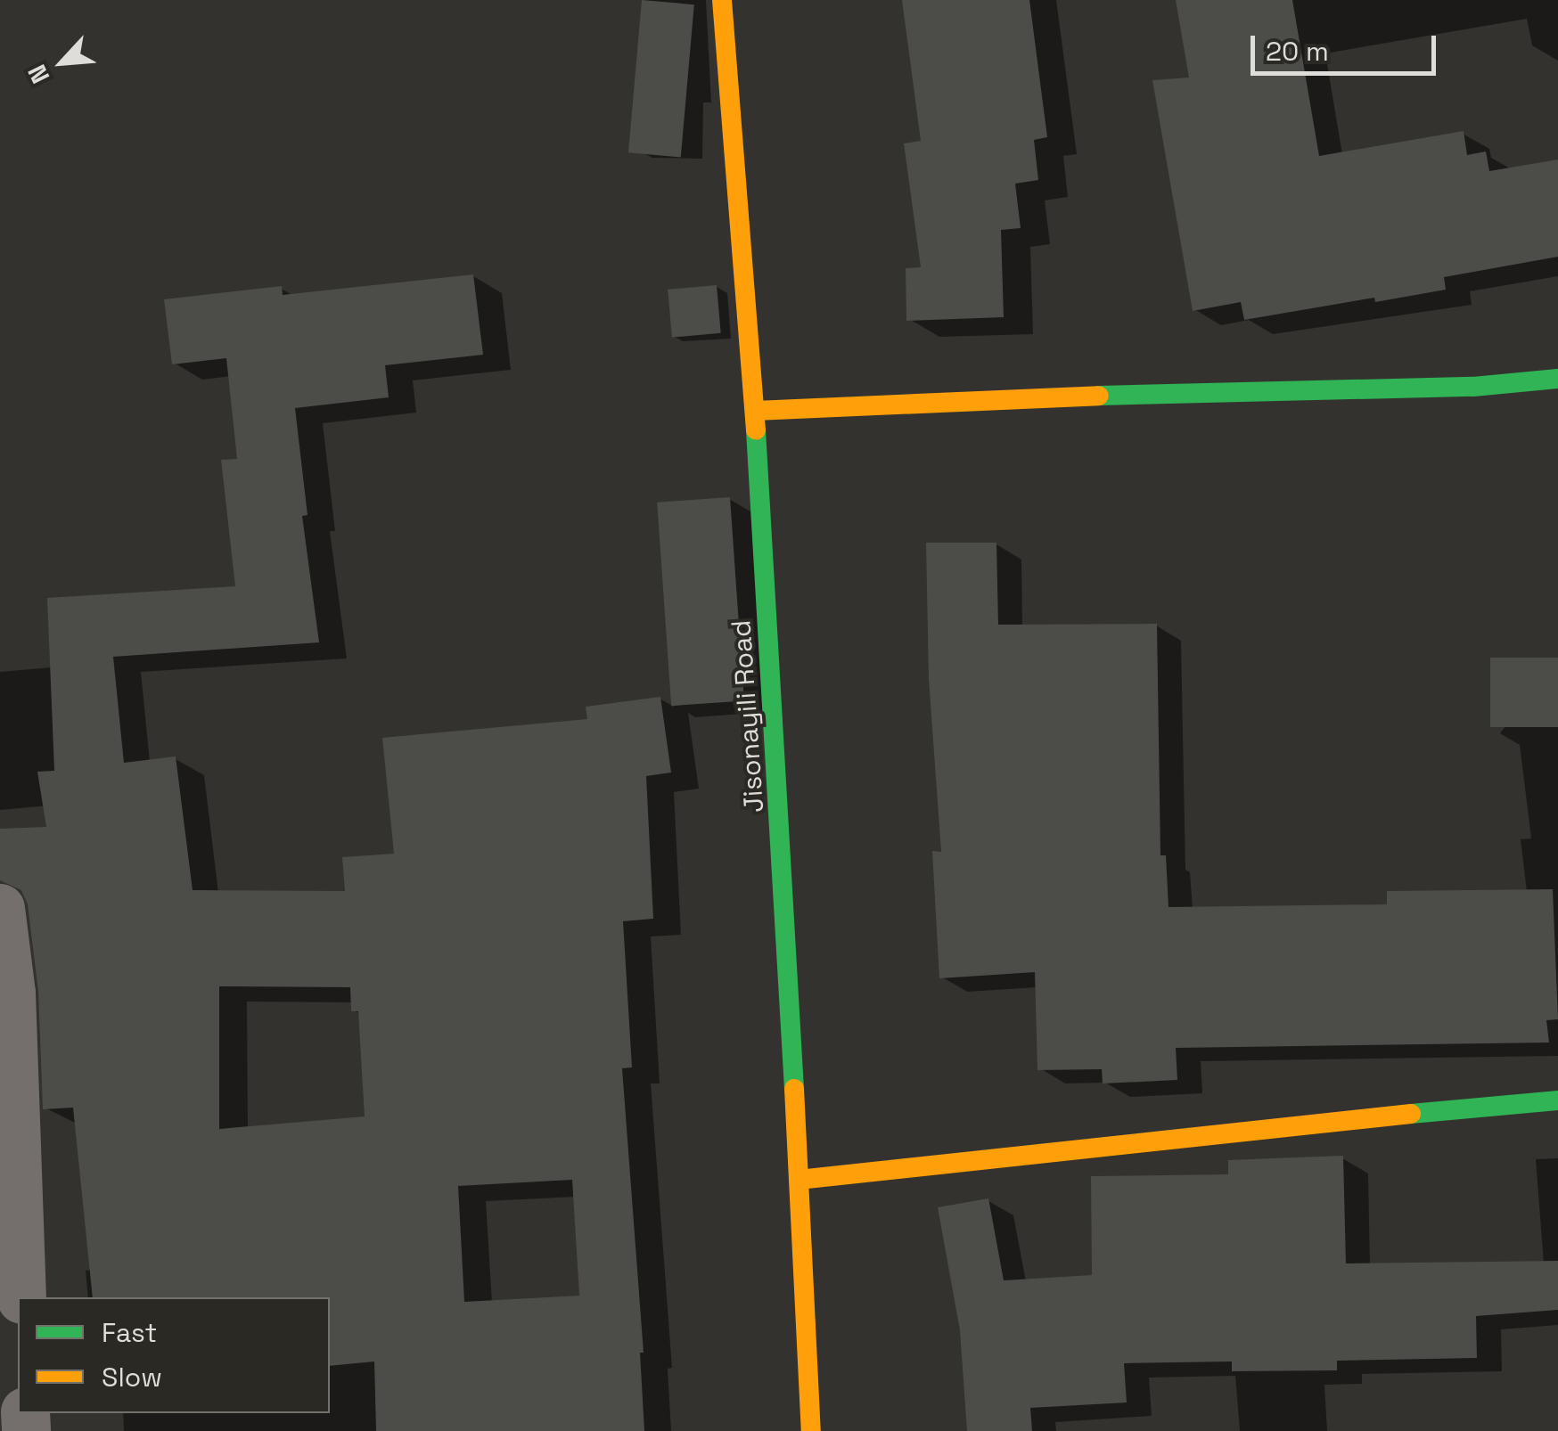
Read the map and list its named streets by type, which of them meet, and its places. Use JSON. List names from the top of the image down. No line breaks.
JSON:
{"streets":{"street":["Jisonayili Road"]},"legend":["Fast","Slow"],"scale_bar":"20 m","north":"bottom left"}
